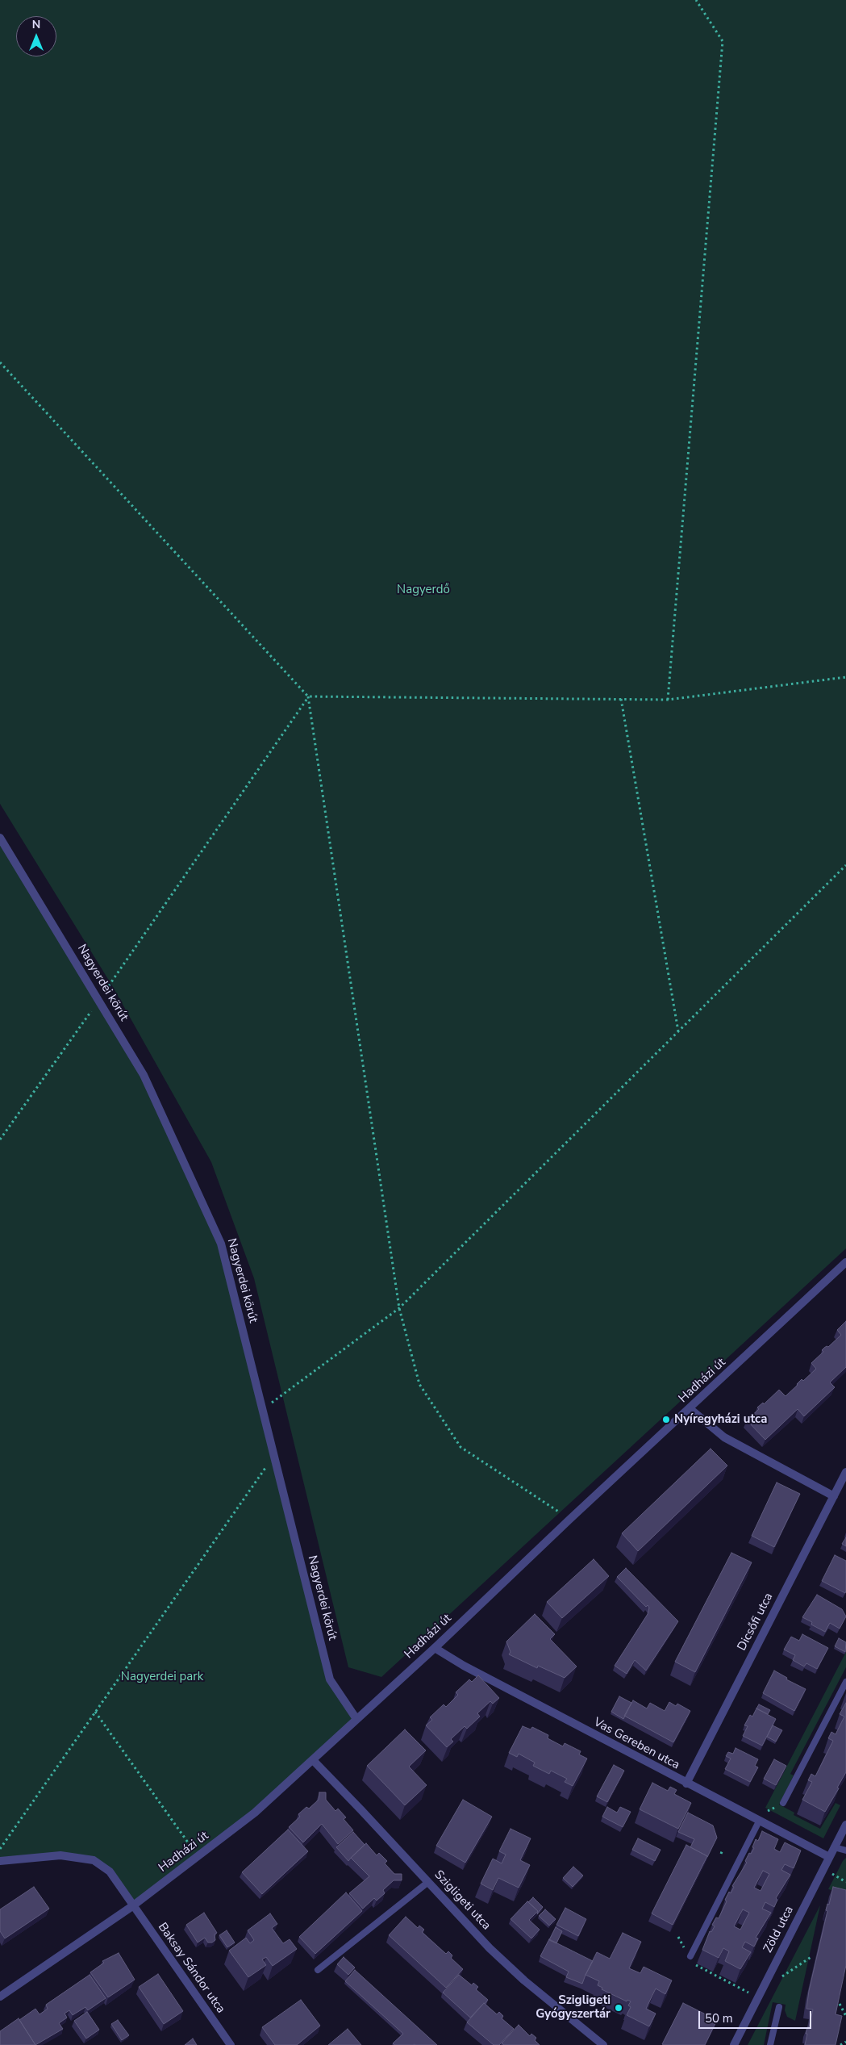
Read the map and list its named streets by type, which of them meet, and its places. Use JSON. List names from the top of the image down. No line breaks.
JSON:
{"streets":{"street":["Nagyerdei körút","Hadházi út","Dicsőfi utca","Vas Gereben utca","Szigligeti utca","Zöld utca","Baksay Sándor utca"]},"crossings":[["Nagyerdei körút","Hadházi út"],["Hadházi út","Vas Gereben utca"],["Hadházi út","Szigligeti utca"],["Hadházi út","Baksay Sándor utca"],["Dicsőfi utca","Vas Gereben utca"],["Vas Gereben utca","Zöld utca"]],"parks":["Nagyerdő","Nagyerdei park"],"places":["Nyíregyházi utca","Szigligeti Gyógyszertár"],"scale_bar":"50 m","north":"top"}
